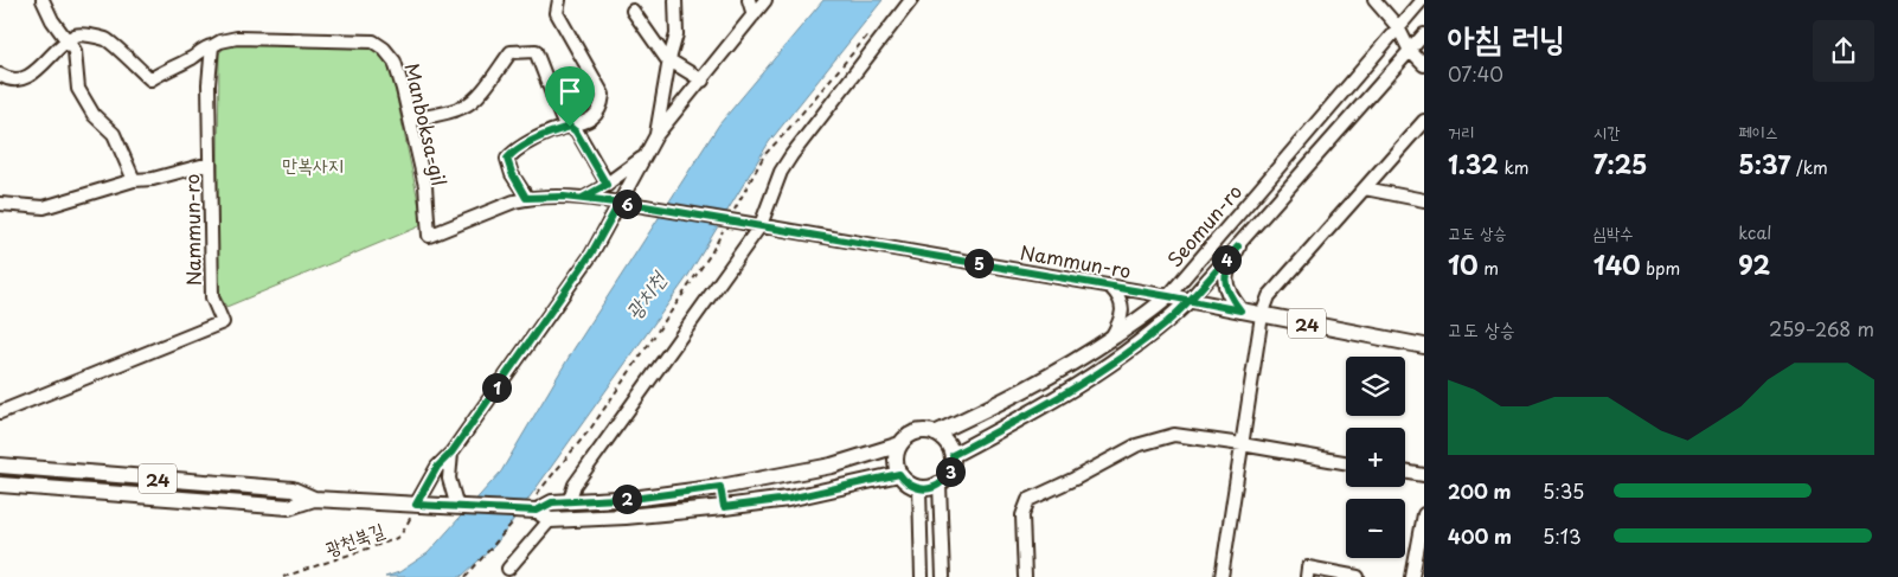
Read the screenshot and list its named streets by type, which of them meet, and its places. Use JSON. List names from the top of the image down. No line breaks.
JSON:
{"streets":{"main road":["Seomun-ro","Nammun-ro","24"],"street":["Manboksa-gil"],"path":["광천북길"]},"crossings":[["Manboksa-gil","Nammun-ro"],["Seomun-ro","Nammun-ro"],["24","광천북길"]],"water":["광치천"],"parks":["만복사지"],"page":{"heading":["아침 러닝","07:40"],"stats":[["거리","1.32 km"],["시간","7:25"],["페이스","5:37 /km"],["고도 상승","10 m"],["심박수","140 bpm"],["kcal","92"]],"pins":["6","4","5","1","3","2"],"chart":["고도 상승","259–268 m"],"map_buttons":["+","−"],"list":[{"name":"200 m","note":"5:35"},{"name":"400 m","note":"5:13"}]}}
